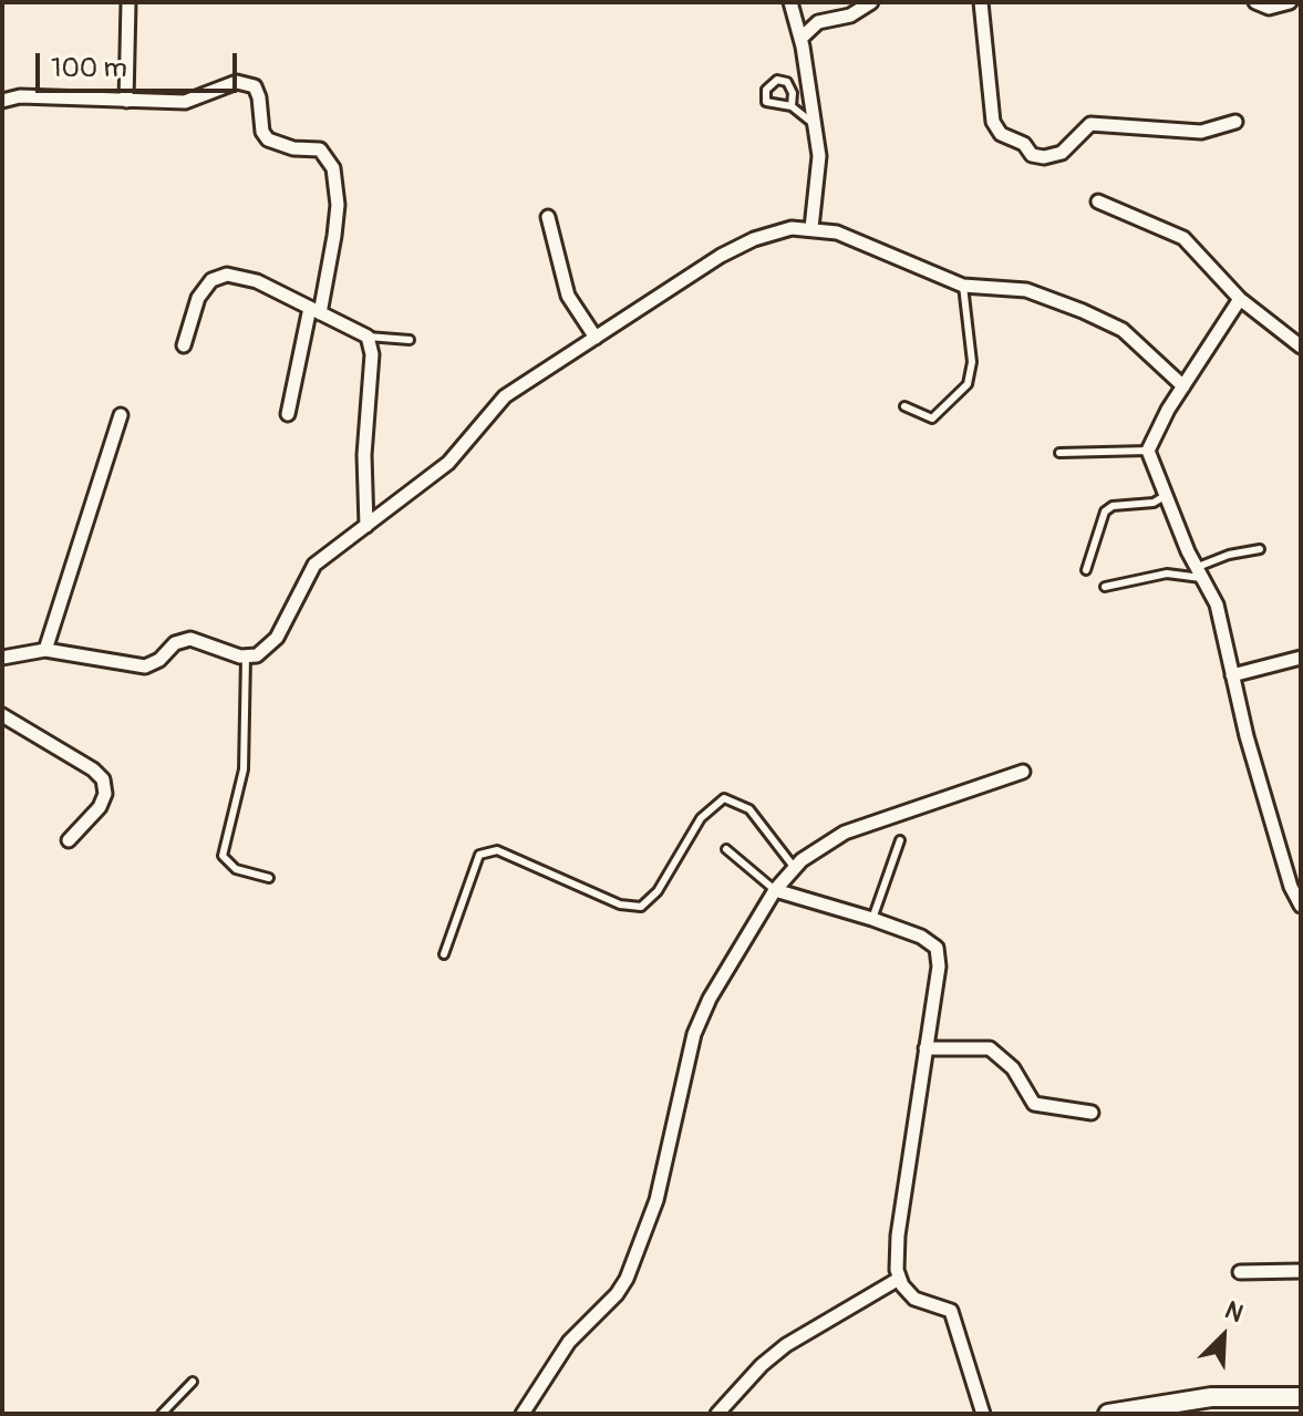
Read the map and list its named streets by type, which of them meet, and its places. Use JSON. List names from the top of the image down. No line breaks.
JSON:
{"scale_bar":"100 m","north":"top right"}
